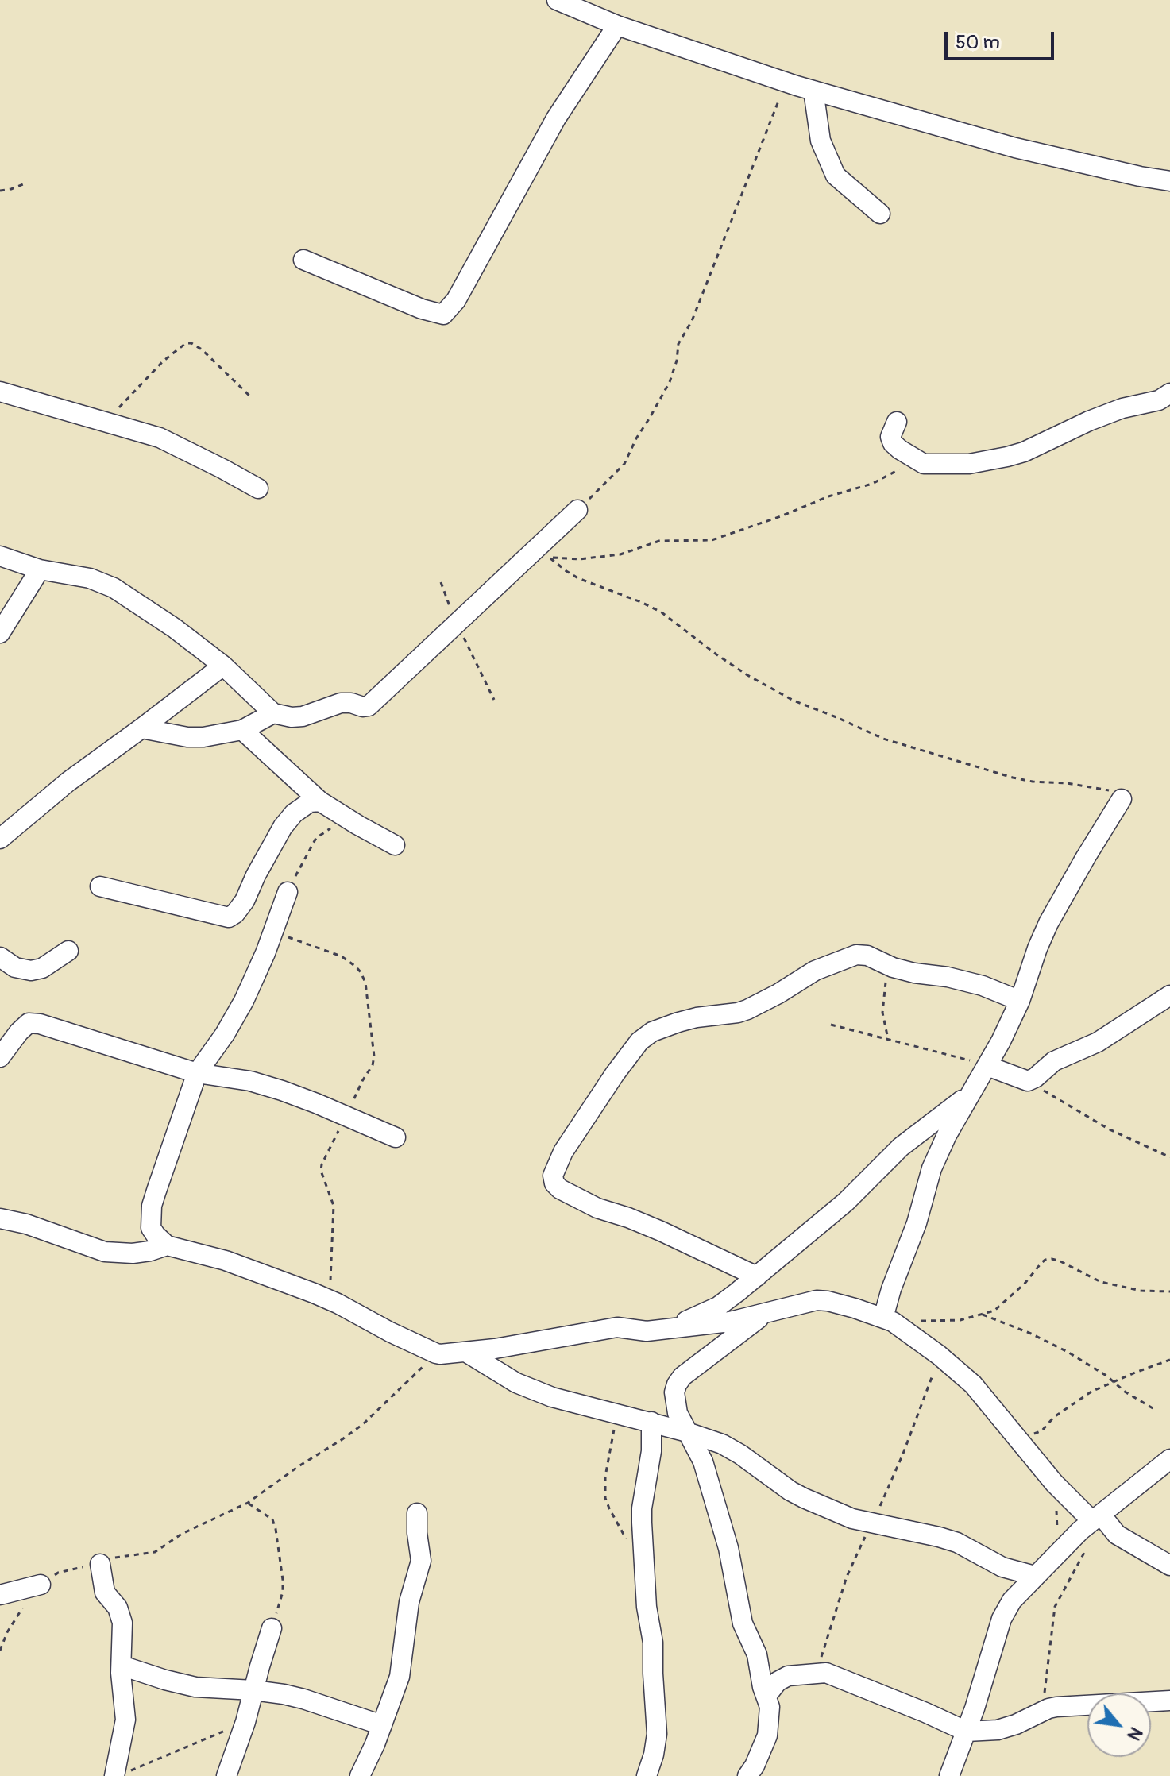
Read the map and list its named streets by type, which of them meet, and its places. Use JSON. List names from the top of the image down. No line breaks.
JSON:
{"scale_bar":"50 m","north":"bottom right"}
